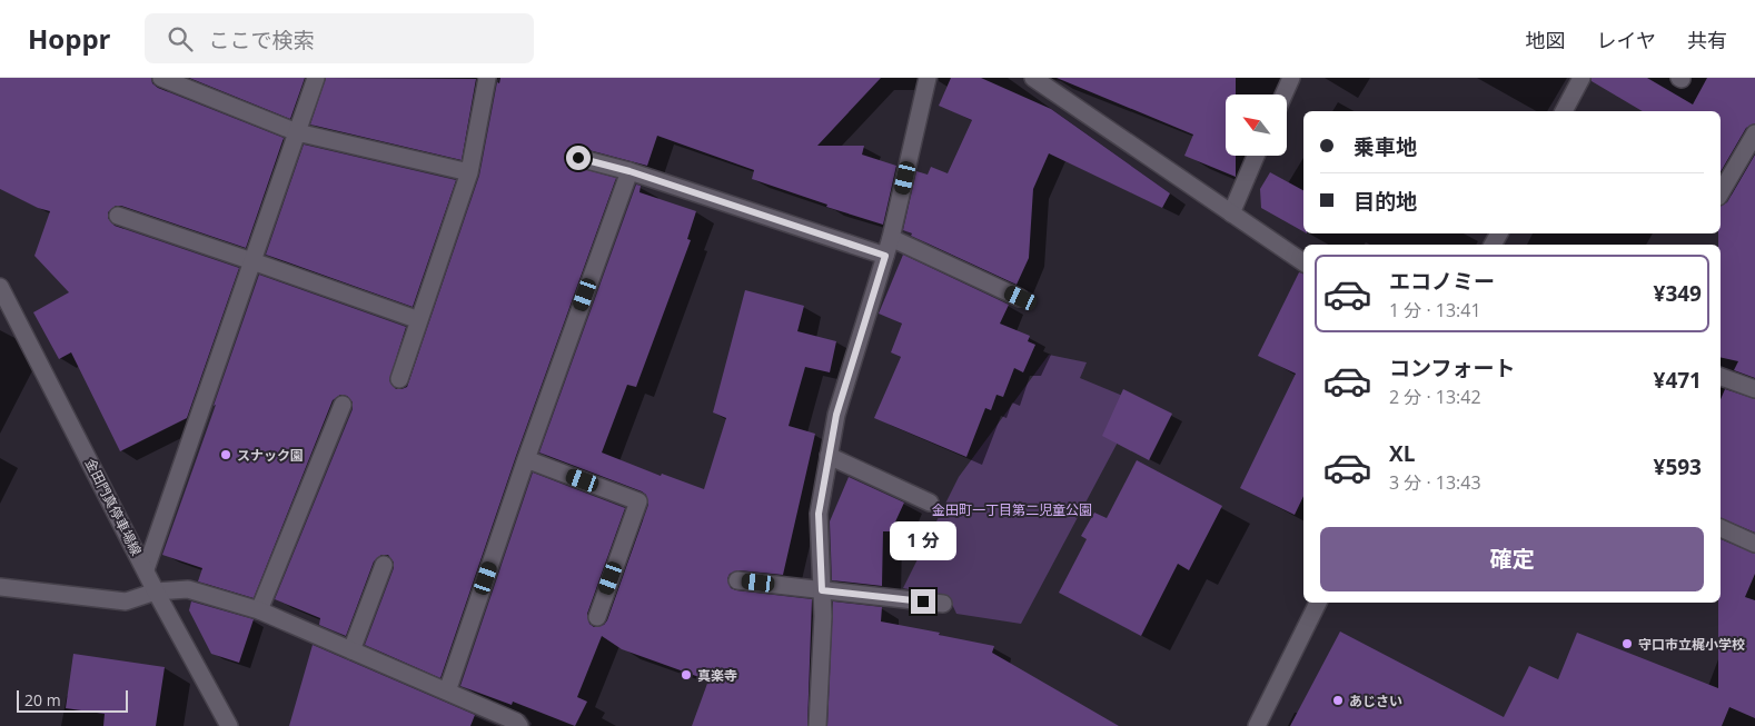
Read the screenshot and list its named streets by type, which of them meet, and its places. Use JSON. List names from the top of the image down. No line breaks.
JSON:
{"streets":{"street":["金田門真停車場線"]},"parks":["金田町一丁目第二児童公園"],"places":["スナック園","守口市立梶小学校","真楽寺","あじさい"],"scale_bar":"20 m","north":"top left","page":{"header":"Hoppr","search":"ここで検索","nav":["地図","レイヤ","共有"],"banner":["乗車地","目的地"],"list":[{"name":"エコノミー","note":"1 分 · 13:41","value":"¥349"},{"name":"コンフォート","note":"2 分 · 13:42","value":"¥471"},{"name":"XL","note":"3 分 · 13:43","value":"¥593"}],"buttons":"確定","bubble":"1 分","scale":"20 m"}}
